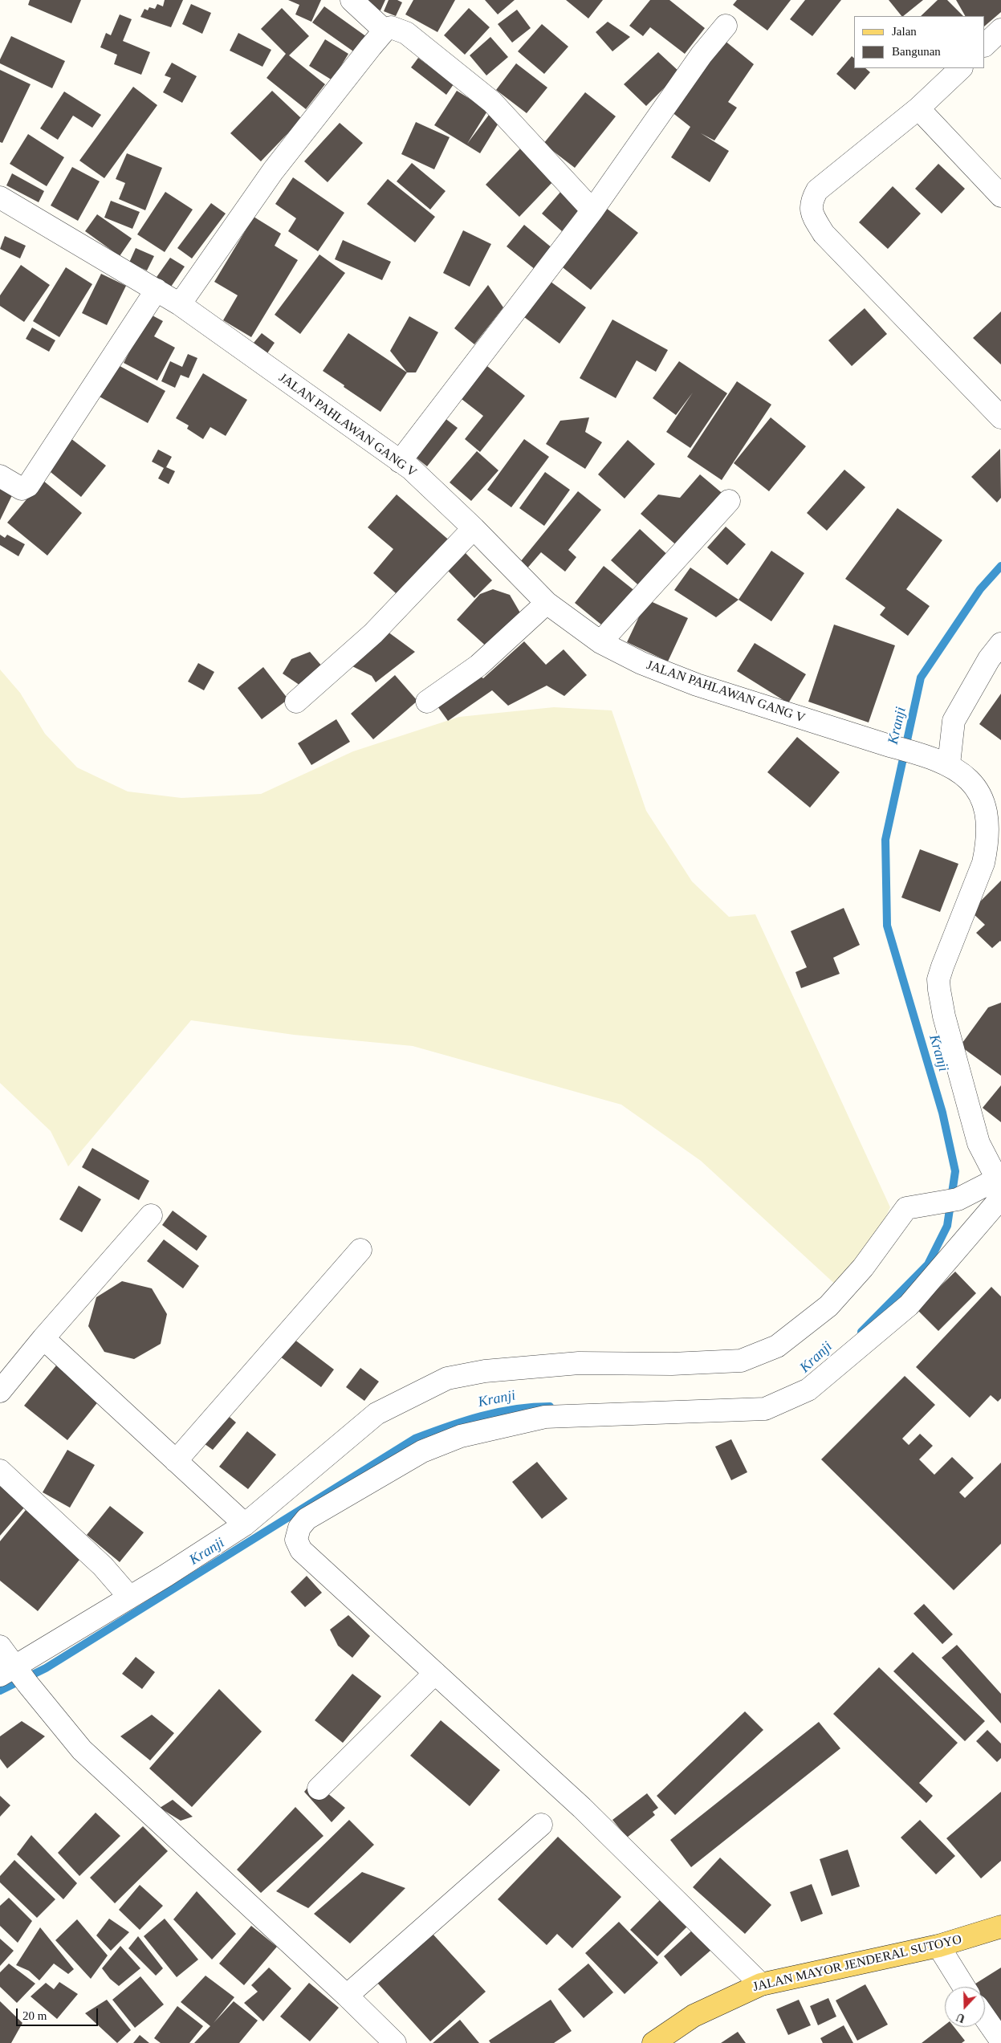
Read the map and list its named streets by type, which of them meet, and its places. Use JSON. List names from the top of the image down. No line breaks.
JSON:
{"streets":{"main road":["JALAN MAYOR JENDERAL SUTOYO"],"street":["JALAN PAHLAWAN GANG V"]},"water":["Kranji"],"legend":["Jalan","Bangunan"],"scale_bar":"20 m","north":"bottom"}
